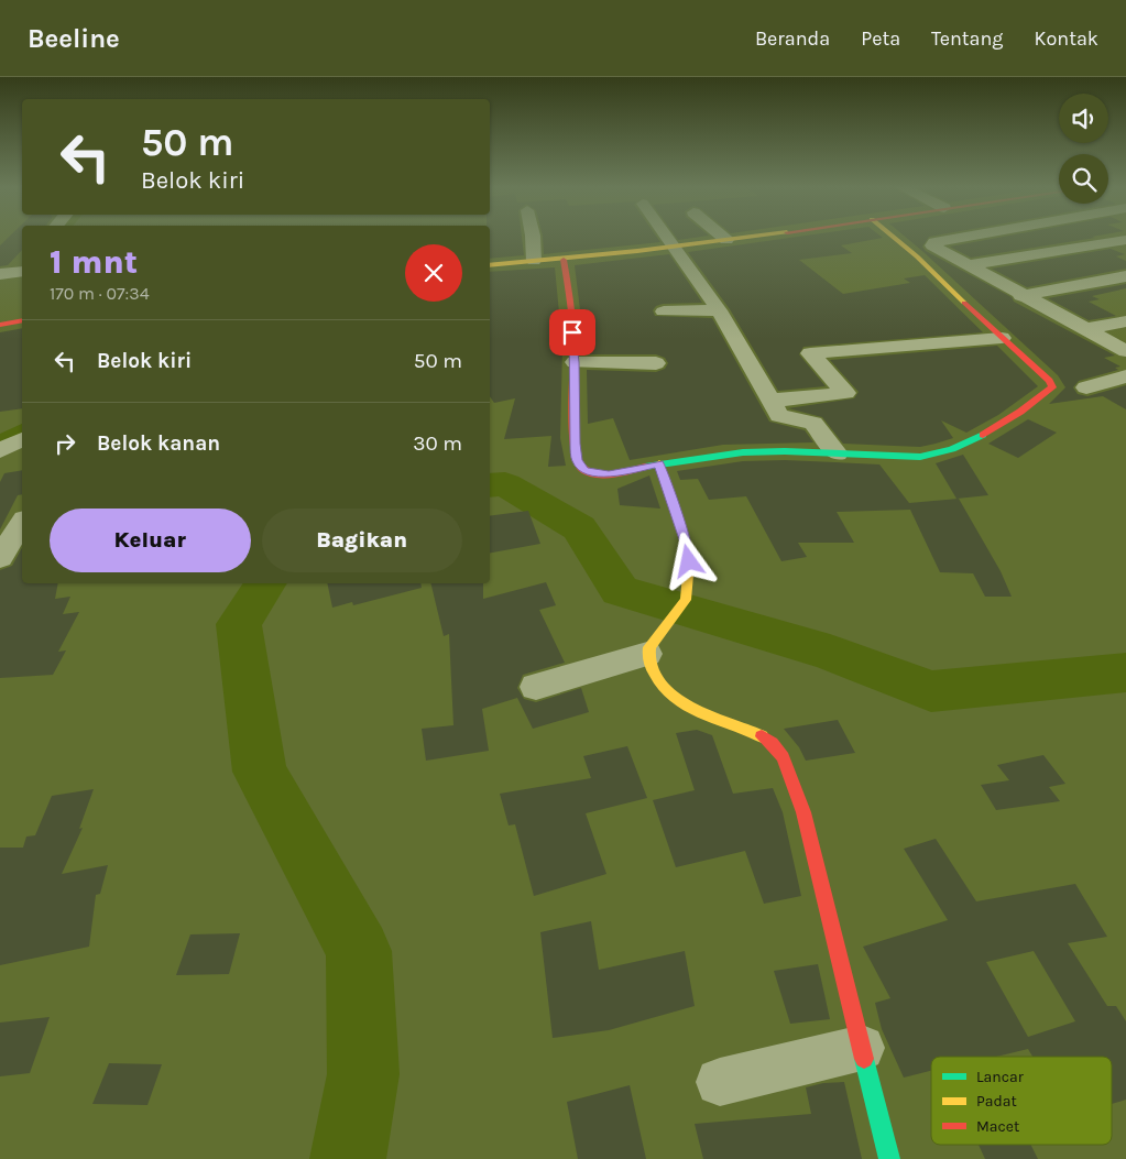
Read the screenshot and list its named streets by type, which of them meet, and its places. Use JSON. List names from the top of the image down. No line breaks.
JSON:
{"legend":["Lancar","Padat","Macet"],"page":{"header":"Beeline","nav":["Beranda","Peta","Tentang","Kontak"],"turn":["50 m","Belok kiri"],"heading":["1 mnt","170 m · 07:34"],"list":[{"name":"Belok kiri","value":"50 m"},{"name":"Belok kanan","value":"30 m"}],"buttons":["Keluar","Bagikan"]}}
